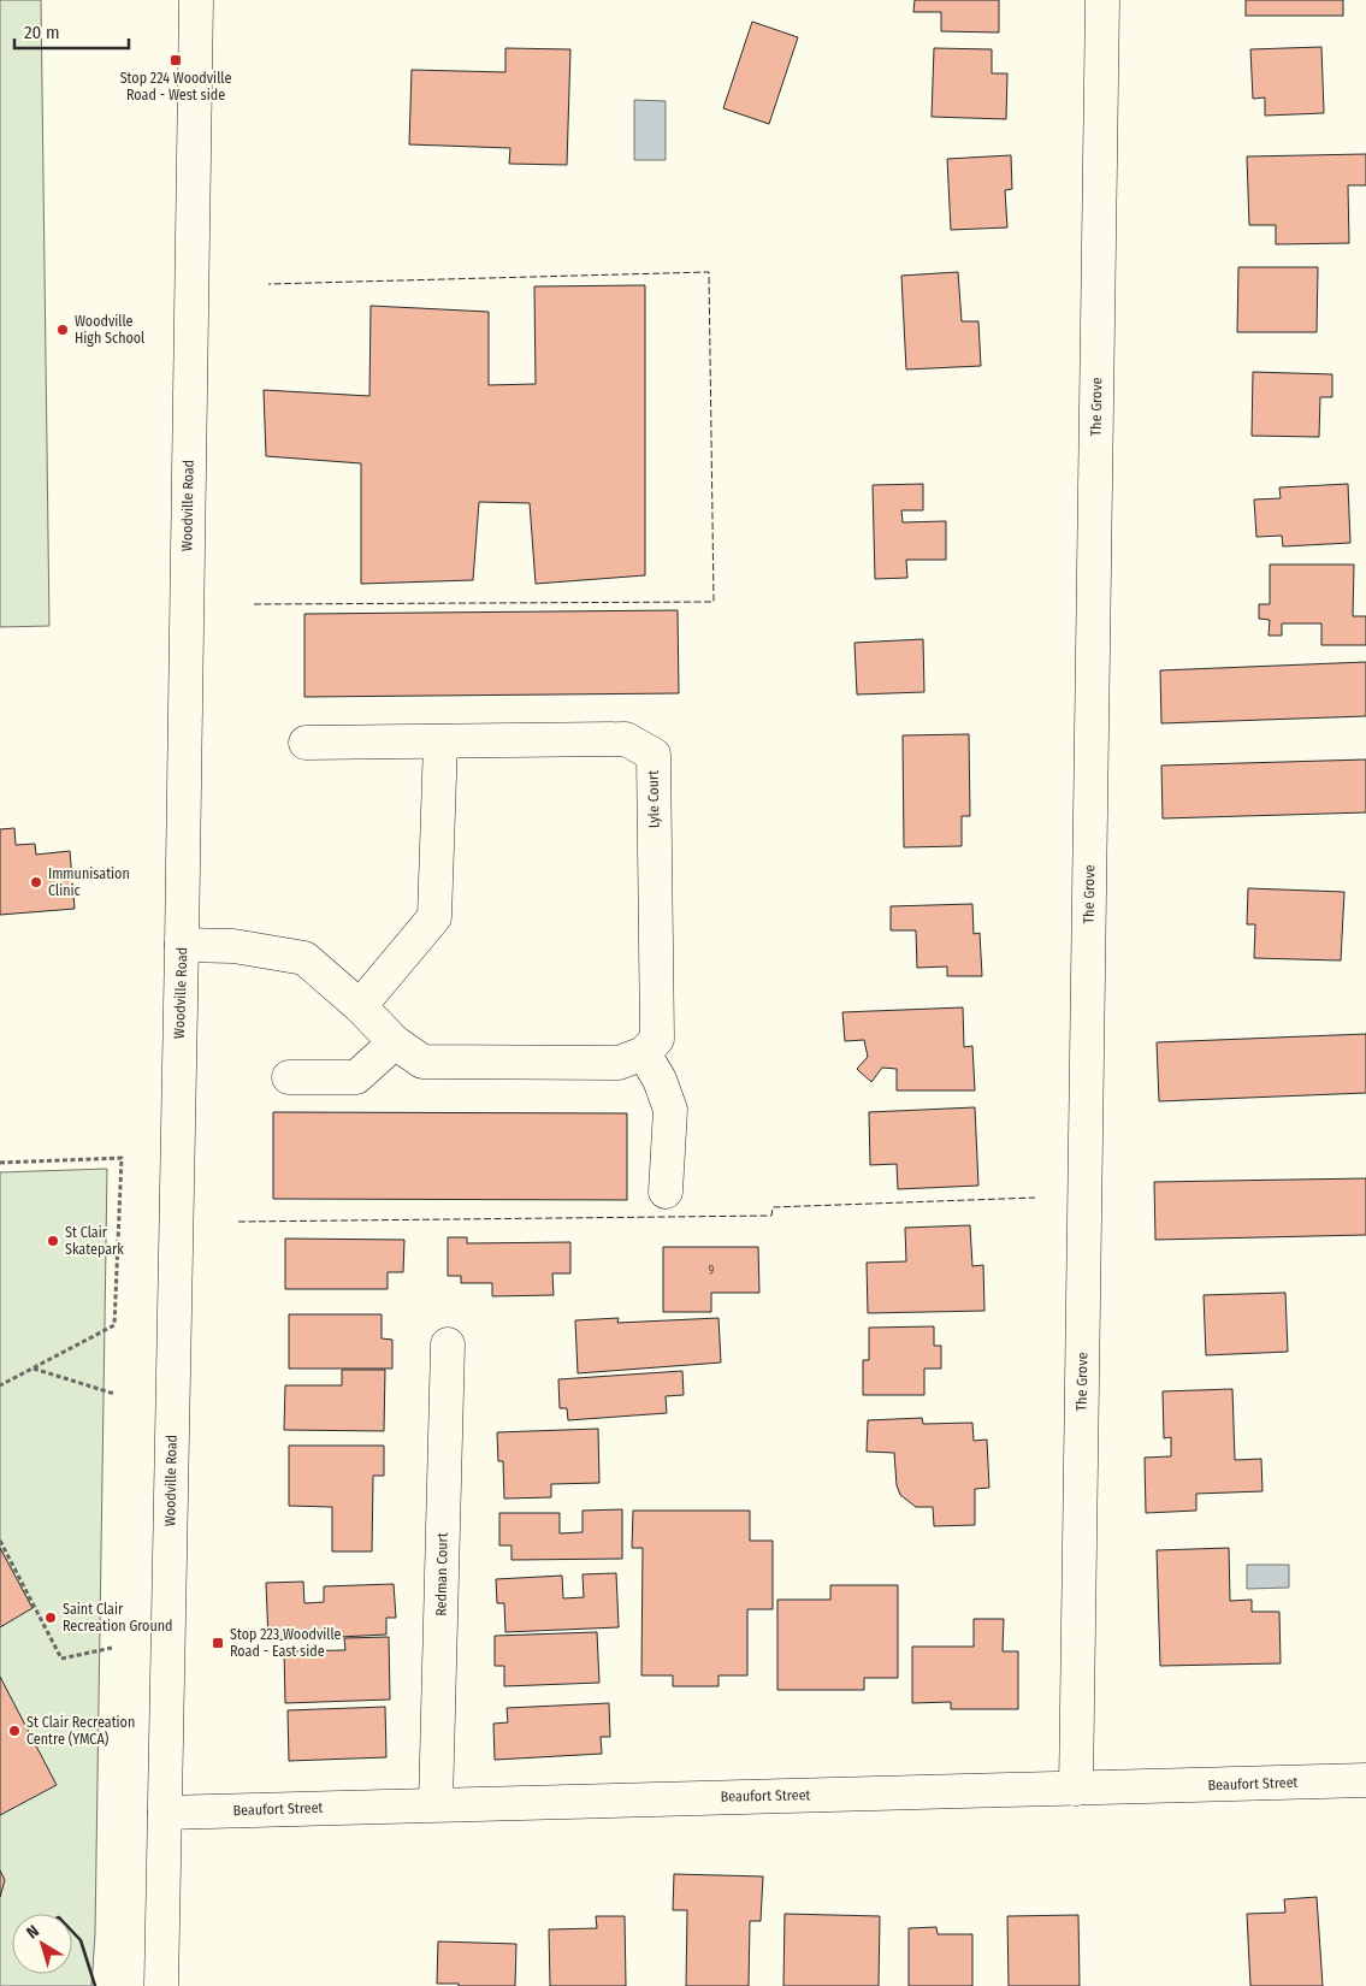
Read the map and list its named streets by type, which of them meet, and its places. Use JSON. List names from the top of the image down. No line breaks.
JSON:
{"streets":{"street":["The Grove","Woodville Road","Lyle Court","Redman Court","Beaufort Street"]},"crossings":[["The Grove","Beaufort Street"],["Woodville Road","Beaufort Street"],["Redman Court","Beaufort Street"]],"places":{"transit":["Stop 224 Woodville Road - West side","Stop 223 Woodville Road - East side"],"other":["Woodville High School","Immunisation Clinic","St Clair Skatepark","Saint Clair Recreation Ground","St Clair Recreation Centre (YMCA)"]},"house_numbers":["9"],"scale_bar":"20 m","north":"top left"}
